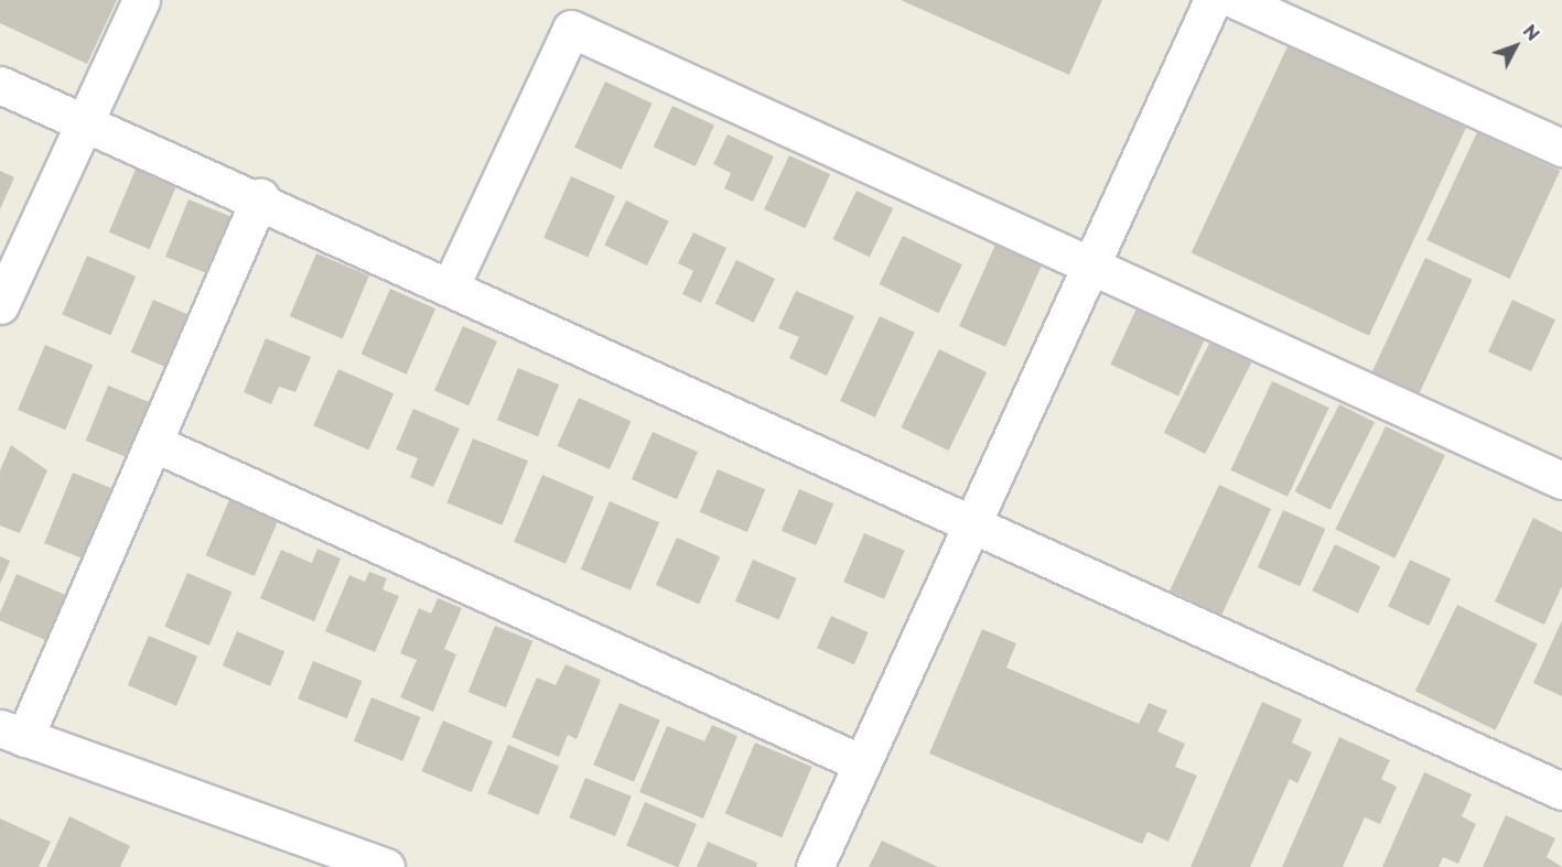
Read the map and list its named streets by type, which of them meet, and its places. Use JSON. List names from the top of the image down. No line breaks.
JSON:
{"north":"top right"}
